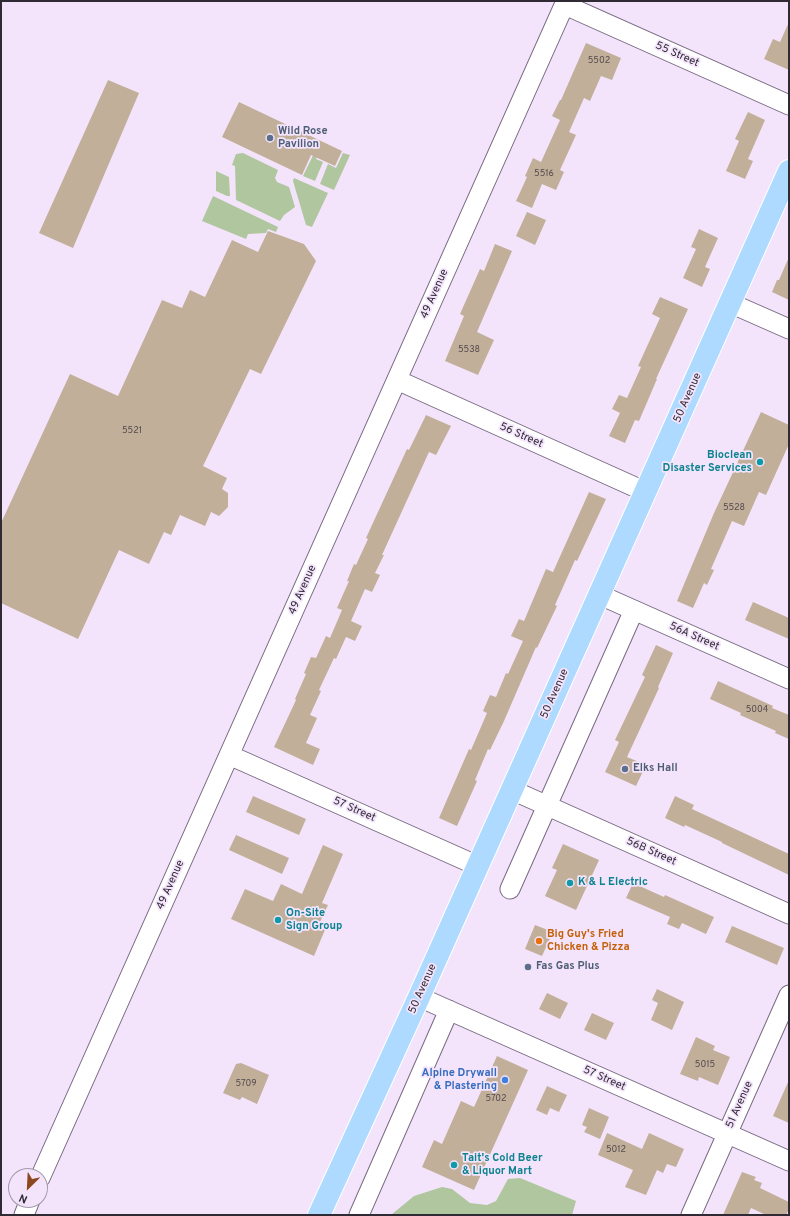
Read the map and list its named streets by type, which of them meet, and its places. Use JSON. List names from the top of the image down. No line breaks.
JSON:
{"streets":{"main road":["50 Avenue"],"street":["55 Street","49 Avenue","56 Street","56A Street","57 Street","56B Street","51 Avenue"]},"crossings":[["55 Street","49 Avenue"],["49 Avenue","56 Street"],["49 Avenue","57 Street"],["50 Avenue","56 Street"],["50 Avenue","56A Street"],["50 Avenue","57 Street"],["50 Avenue","56B Street"],["57 Street","51 Avenue"]],"places":["Wild Rose Pavilion","Bioclean Disaster Services","Elks Hall","K & L Electric","On-Site Sign Group","Big Guy's Fried Chicken & Pizza","Fas Gas Plus","Alpine Drywall & Plastering","Tait's Cold Beer & Liquor Mart"],"house_numbers":["5502","5516","5538","5521","5528","5004","5015","5709","5702","5012"],"north":"bottom left"}
